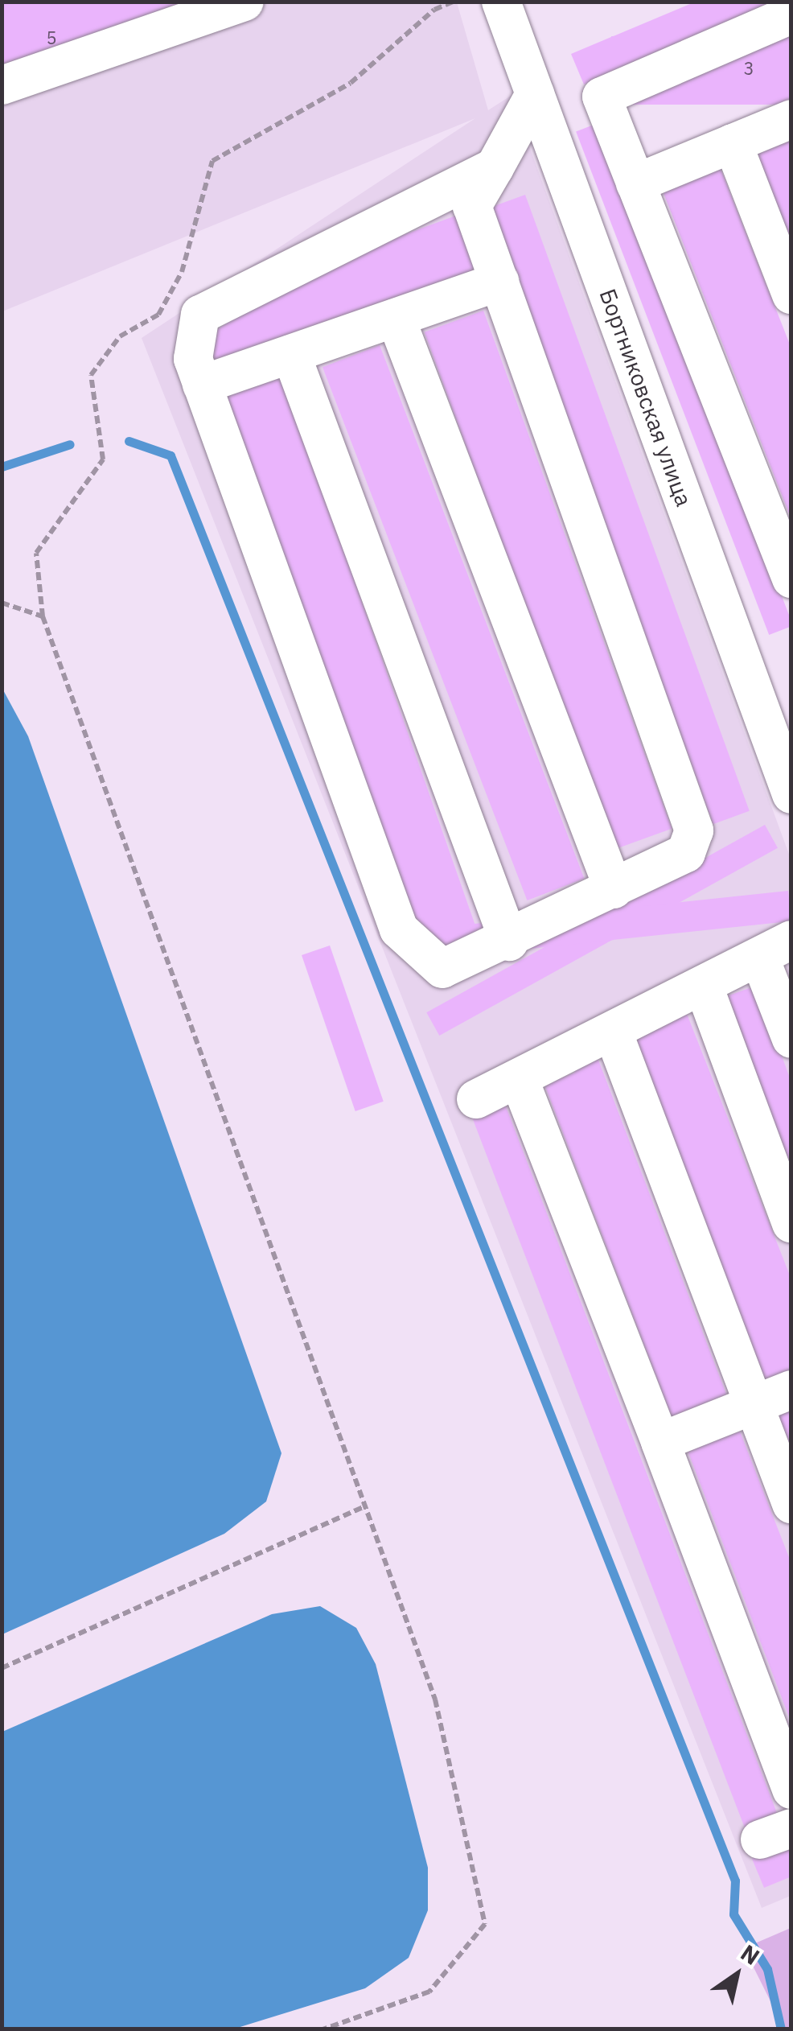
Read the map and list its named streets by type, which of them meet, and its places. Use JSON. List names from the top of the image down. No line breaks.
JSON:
{"streets":{"street":["Бортниковская улица"]},"house_numbers":["5","3"],"north":"top right"}
